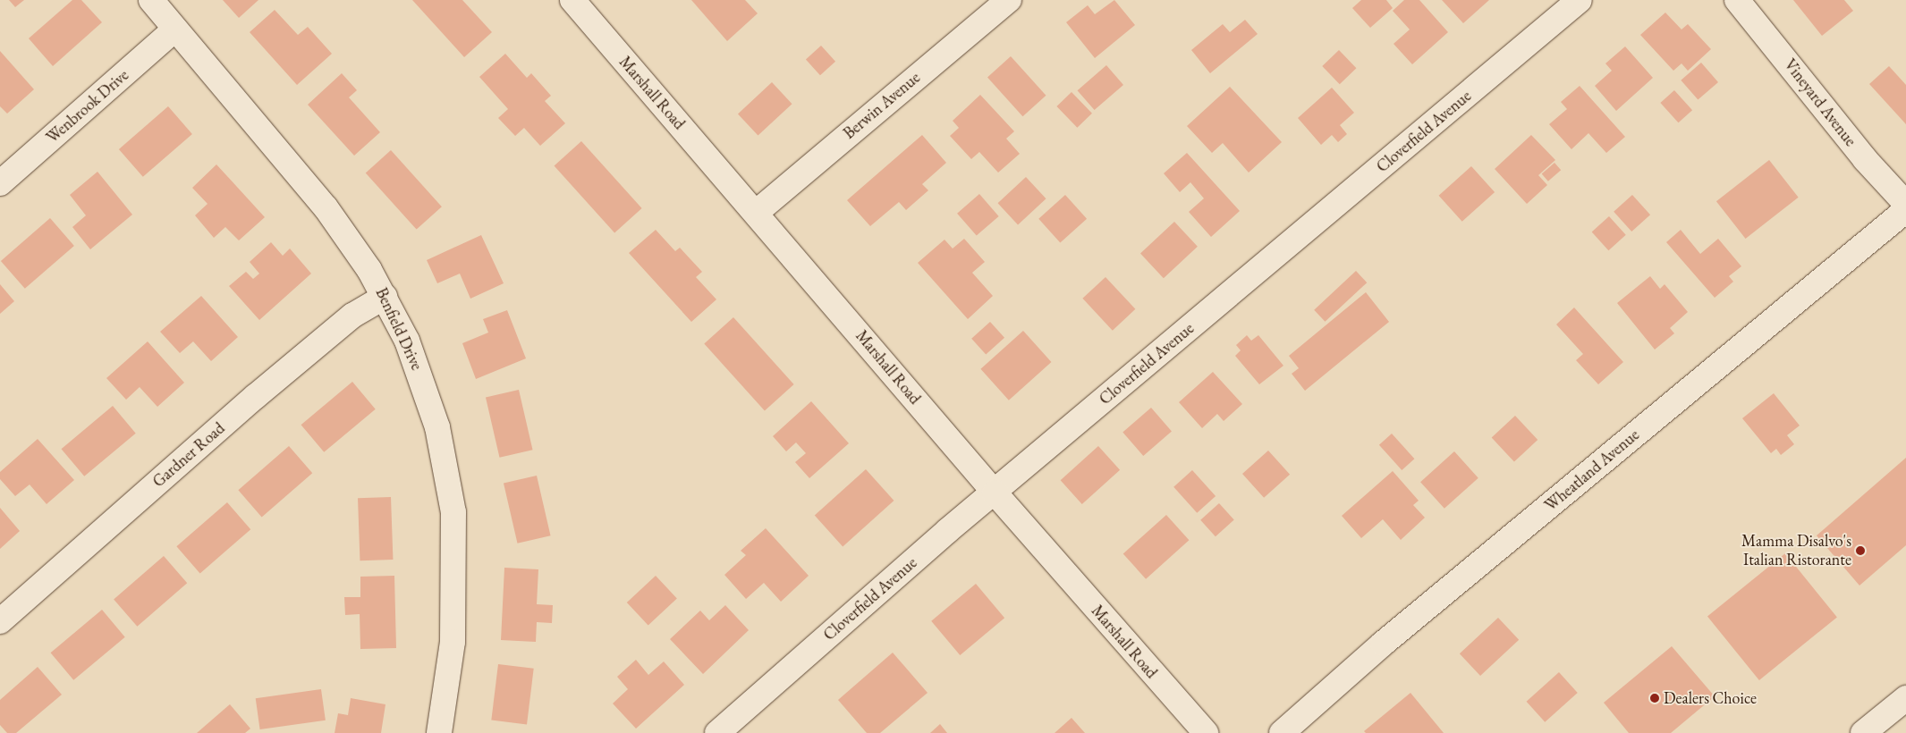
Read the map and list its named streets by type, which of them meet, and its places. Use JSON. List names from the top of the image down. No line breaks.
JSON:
{"streets":{"street":["Marshall Road","Vineyard Avenue","Berwin Avenue","Wenbrook Drive","Cloverfield Avenue","Benfield Drive","Gardner Road","Wheatland Avenue"]},"crossings":[["Marshall Road","Berwin Avenue"],["Marshall Road","Cloverfield Avenue"],["Wenbrook Drive","Benfield Drive"],["Benfield Drive","Gardner Road"]],"places":["Mamma Disalvo's Italian Ristorante","Dealers Choice"]}
